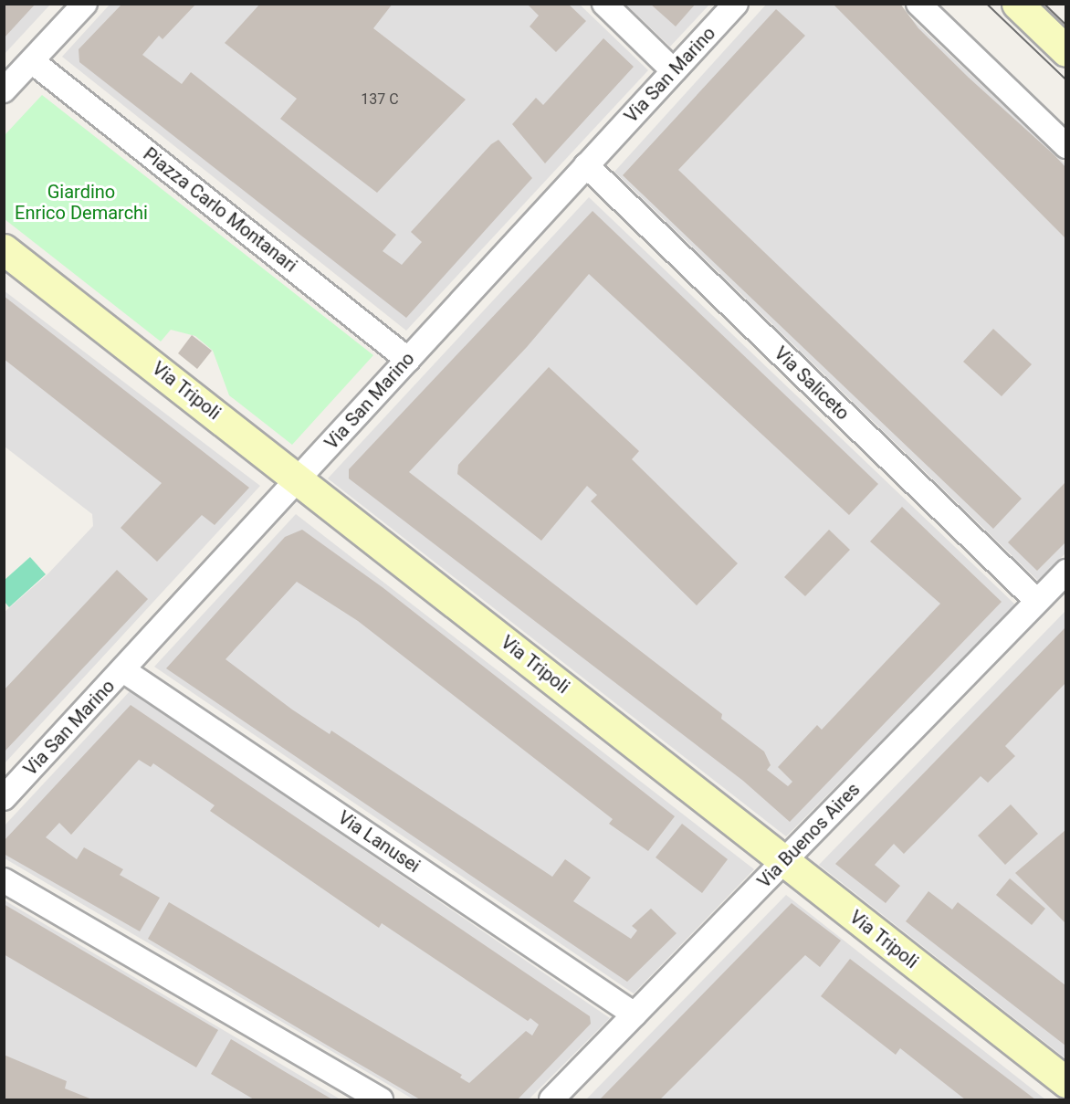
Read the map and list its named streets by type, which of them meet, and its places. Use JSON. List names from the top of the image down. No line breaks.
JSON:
{"streets":{"street":["Via San Marino","Piazza Carlo Montanari","Via Saliceto","Via Tripoli","Via Buenos Aires","Via Lanusei"]},"crossings":[["Via San Marino","Piazza Carlo Montanari"],["Via San Marino","Via Saliceto"],["Via San Marino","Via Tripoli"],["Via San Marino","Via Lanusei"],["Via Saliceto","Via Buenos Aires"],["Via Tripoli","Via Buenos Aires"],["Via Buenos Aires","Via Lanusei"]],"parks":["Giardino Enrico Demarchi"],"house_numbers":["137 C"]}
